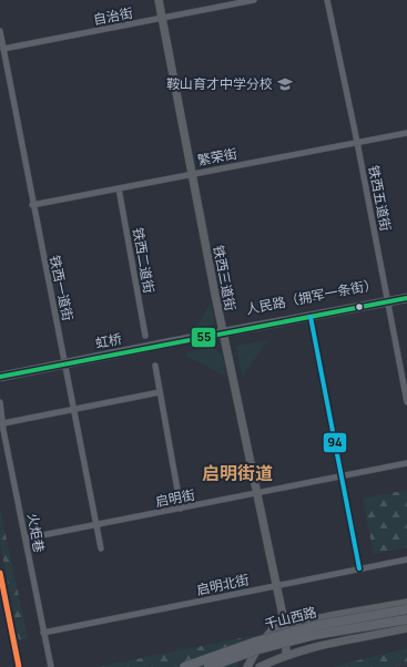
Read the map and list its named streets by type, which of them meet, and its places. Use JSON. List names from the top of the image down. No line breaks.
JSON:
{"streets":{"main road":["铁西三道街","人民路（拥军一条街）","虹桥","千山西路"],"street":["自治街","繁荣街","铁西五道街","铁西二道街","铁西一道街","启明街","火炬巷","启明北街"]},"crossings":[["自治街","铁西三道街"],["自治街","铁西一道街"],["繁荣街","铁西五道街"],["繁荣街","铁西二道街"],["繁荣街","铁西三道街"],["繁荣街","铁西一道街"],["铁西五道街","人民路（拥军一条街）"],["铁西三道街","人民路（拥军一条街）"],["铁西三道街","虹桥"],["铁西三道街","启明街"],["铁西三道街","启明北街"],["铁西一道街","启明街"],["人民路（拥军一条街）","虹桥"],["启明街","火炬巷"],["火炬巷","启明北街"]],"districts":["启明街道"],"places":{"school or university":["鞍山育才中学分校"]},"lines":["transit line 55","transit line 94"]}
